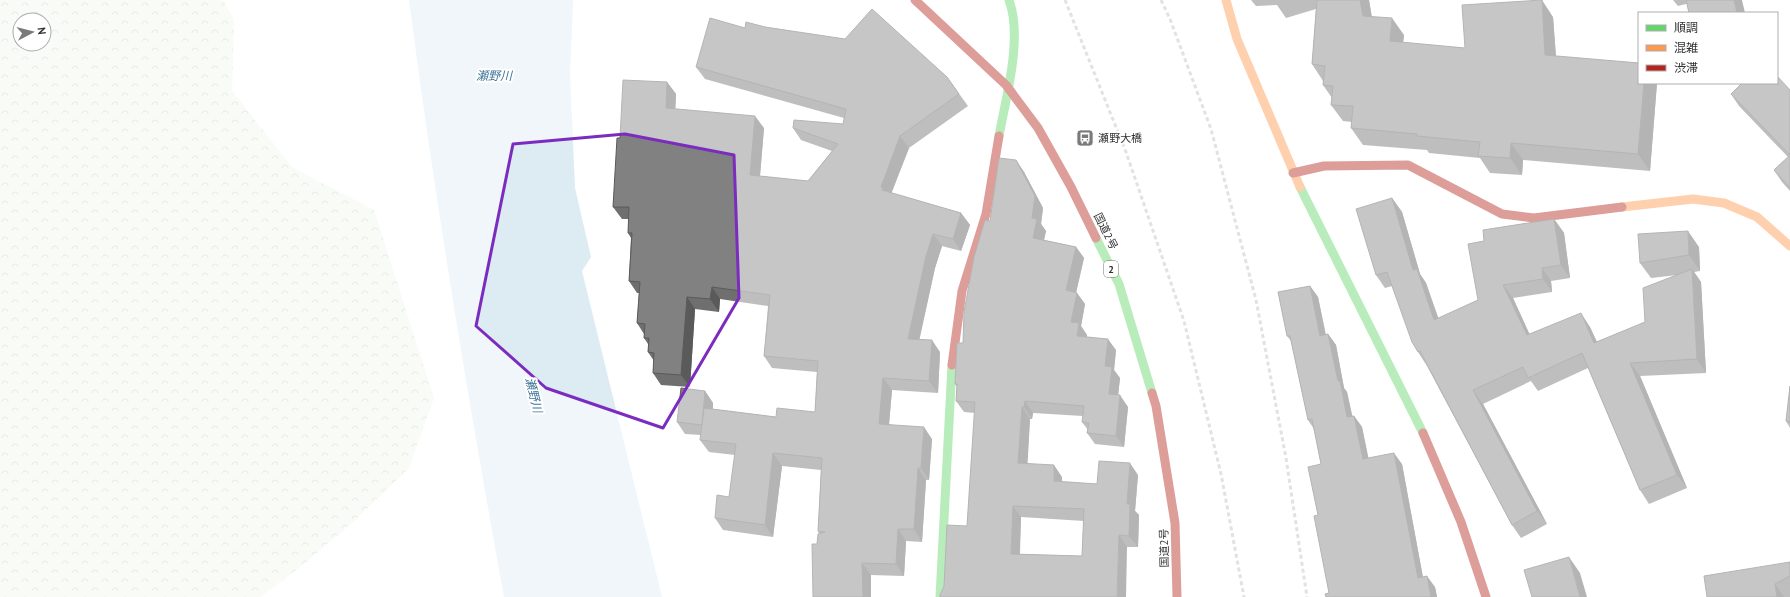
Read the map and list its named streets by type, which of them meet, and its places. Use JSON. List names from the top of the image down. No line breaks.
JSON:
{"streets":{"main road":["国道2号","2"]},"water":["瀬野川"],"places":{"bus stop":["瀬野大橋"]},"legend":["順調","混雑","渋滞"],"north":"right"}
